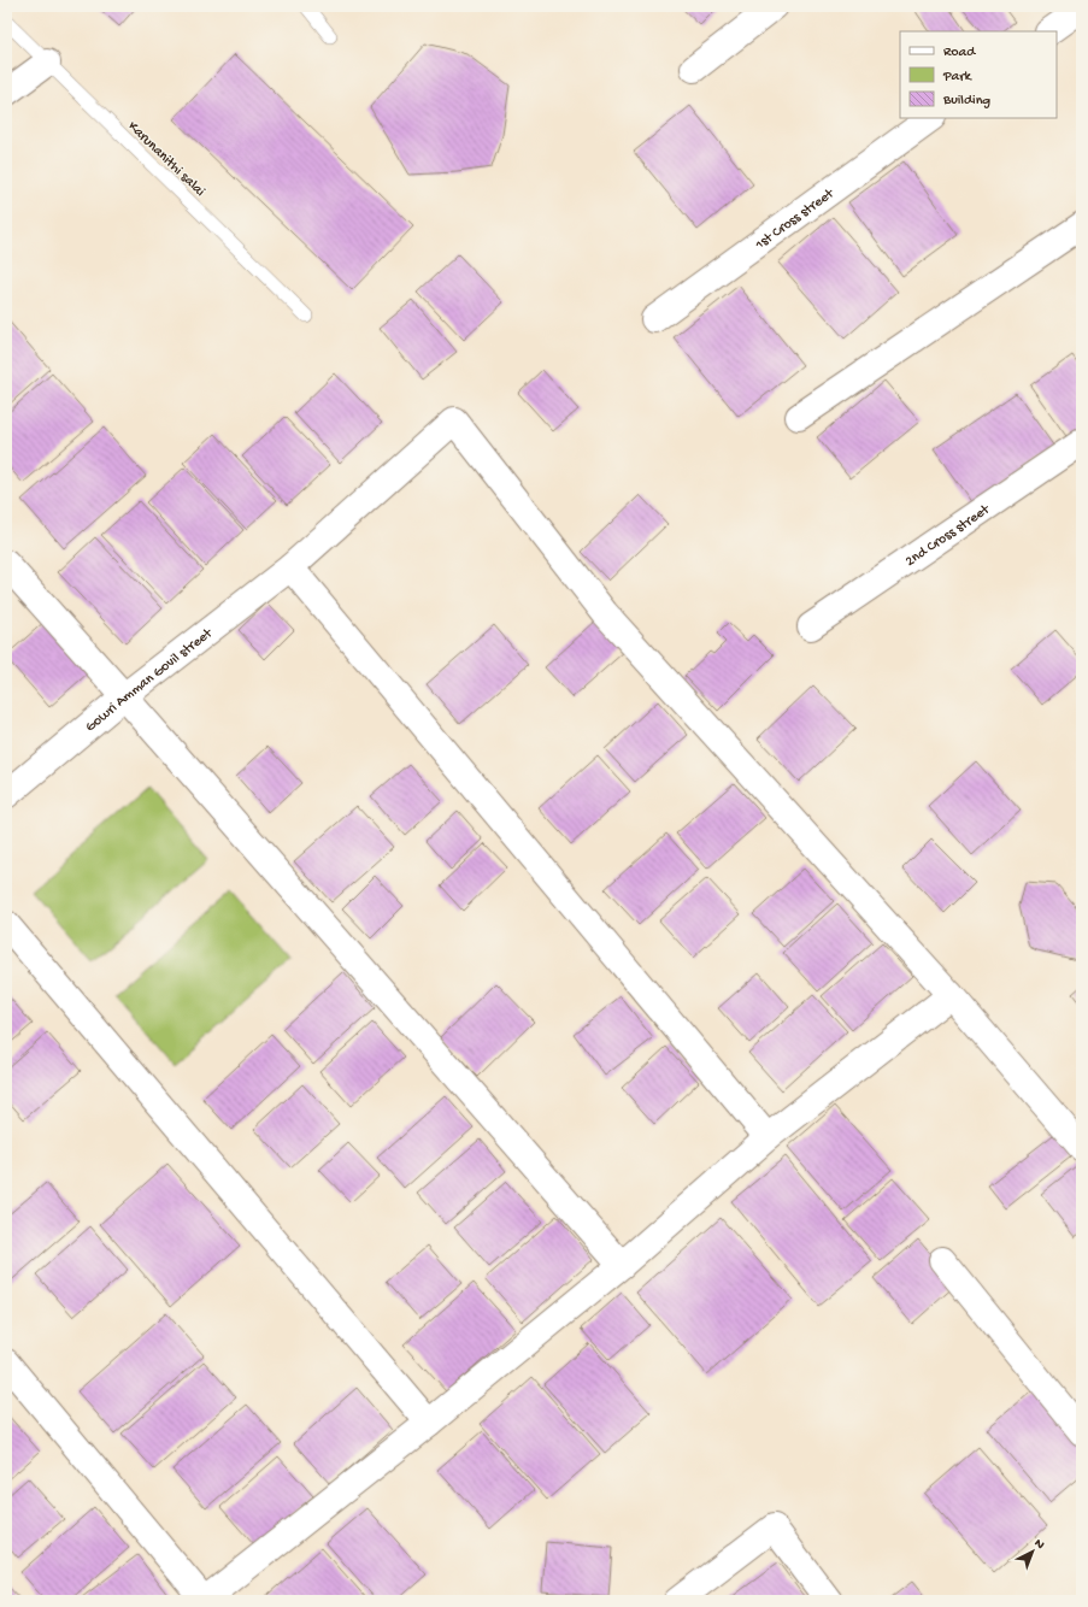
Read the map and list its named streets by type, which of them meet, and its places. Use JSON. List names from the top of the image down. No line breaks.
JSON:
{"streets":{"street":["1st Cross street","2nd Cross street","Gowri Amman Govil street"],"lane":["Karunanithi salai"]},"legend":["Road","Park","Building"],"north":"top right"}
